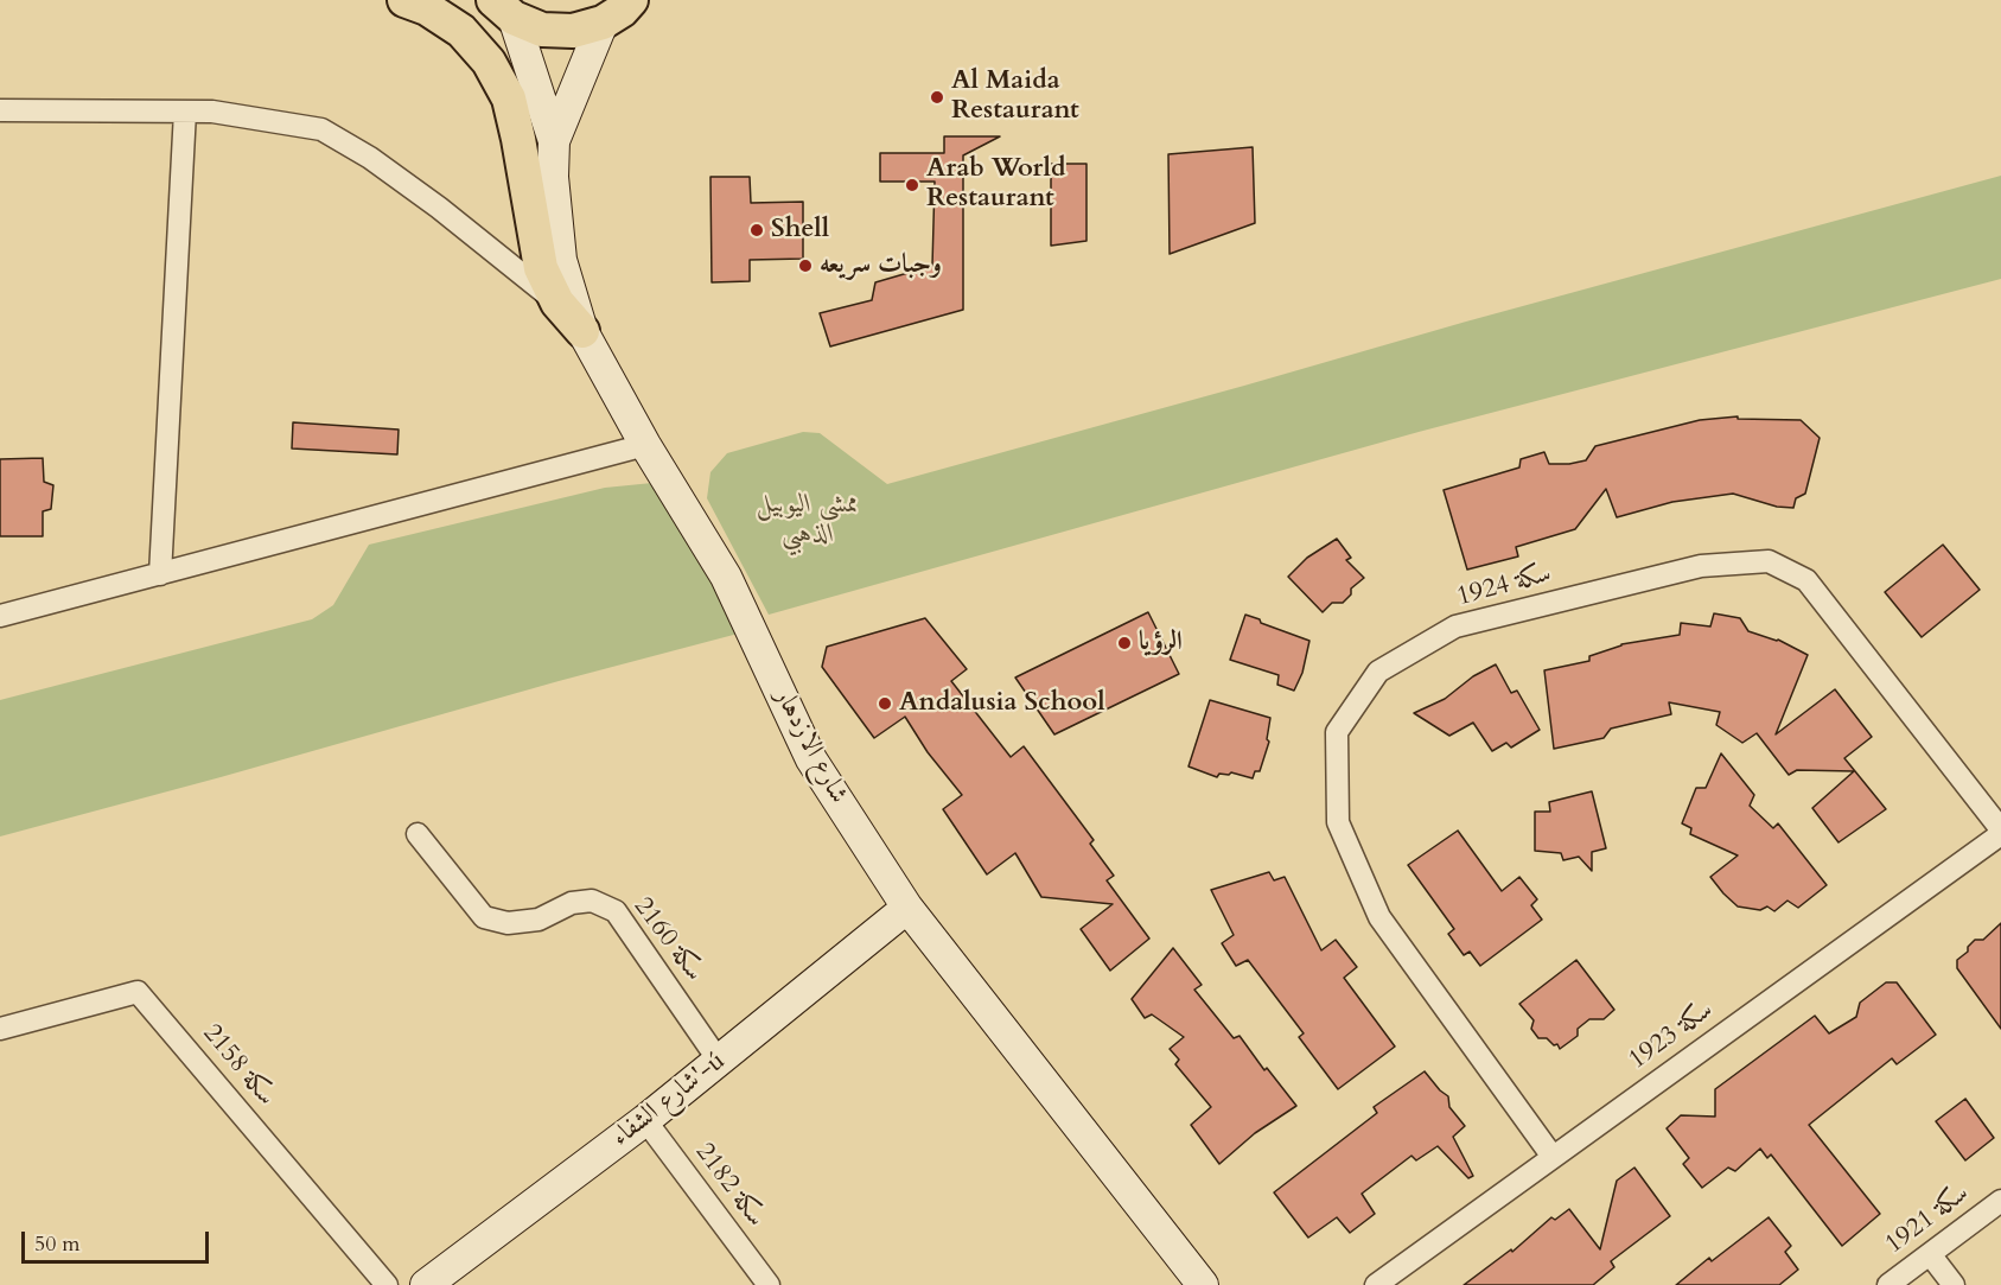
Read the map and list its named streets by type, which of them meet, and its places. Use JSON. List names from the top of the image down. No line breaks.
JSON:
{"streets":{"street":["سكة 1924","شارع الازدهار","سكة 2160","سكة 1923","سكة 2158","شارع الشفاء'-ú","سكة 2182","سكة 1921"]},"crossings":[["سكة 1924","سكة 1923"],["شارع الازدهار","شارع الشفاء'-ú"],["سكة 2160","شارع الشفاء'-ú"],["شارع الشفاء'-ú","سكة 2182"]],"parks":["ممشى اليوبيل الذهبي"],"places":["Al Maida Restaurant","Arab World Restaurant","Shell","وجبات سريعه","الرؤيا","Andalusia School"],"scale_bar":"50 m"}
